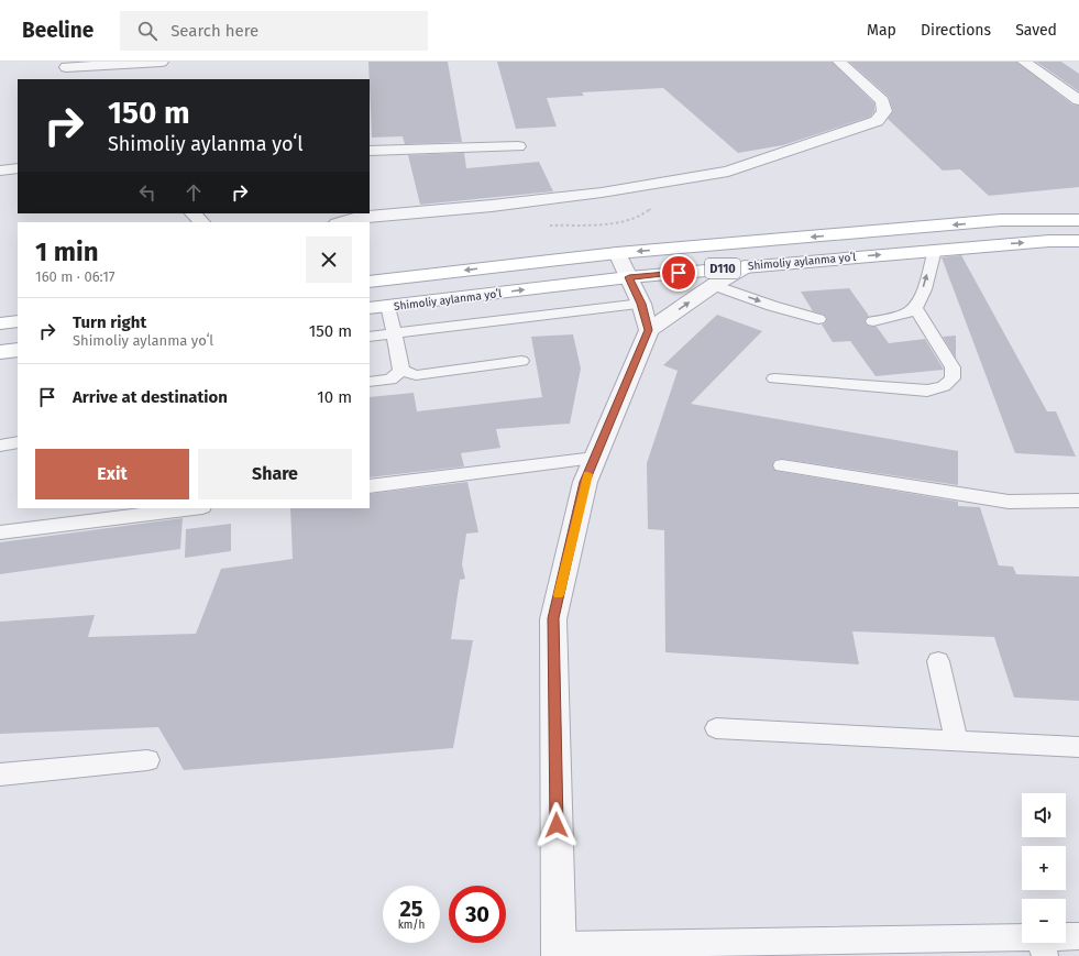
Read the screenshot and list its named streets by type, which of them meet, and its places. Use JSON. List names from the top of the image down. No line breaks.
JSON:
{"streets":{"main road":["Shimoliy aylanma yoʻl","D110"]},"page":{"header":"Beeline","search":"Search here","nav":["Map","Directions","Saved"],"turn":["150 m","Shimoliy aylanma yoʻl"],"heading":["1 min","160 m · 06:17"],"list":[{"name":"Turn right","note":"Shimoliy aylanma yoʻl","value":"150 m"},{"name":"Arrive at destination","value":"10 m"}],"buttons":["Exit","Share"],"map_buttons":["+","−"],"speed":"25 km/h","limit":"30"}}
